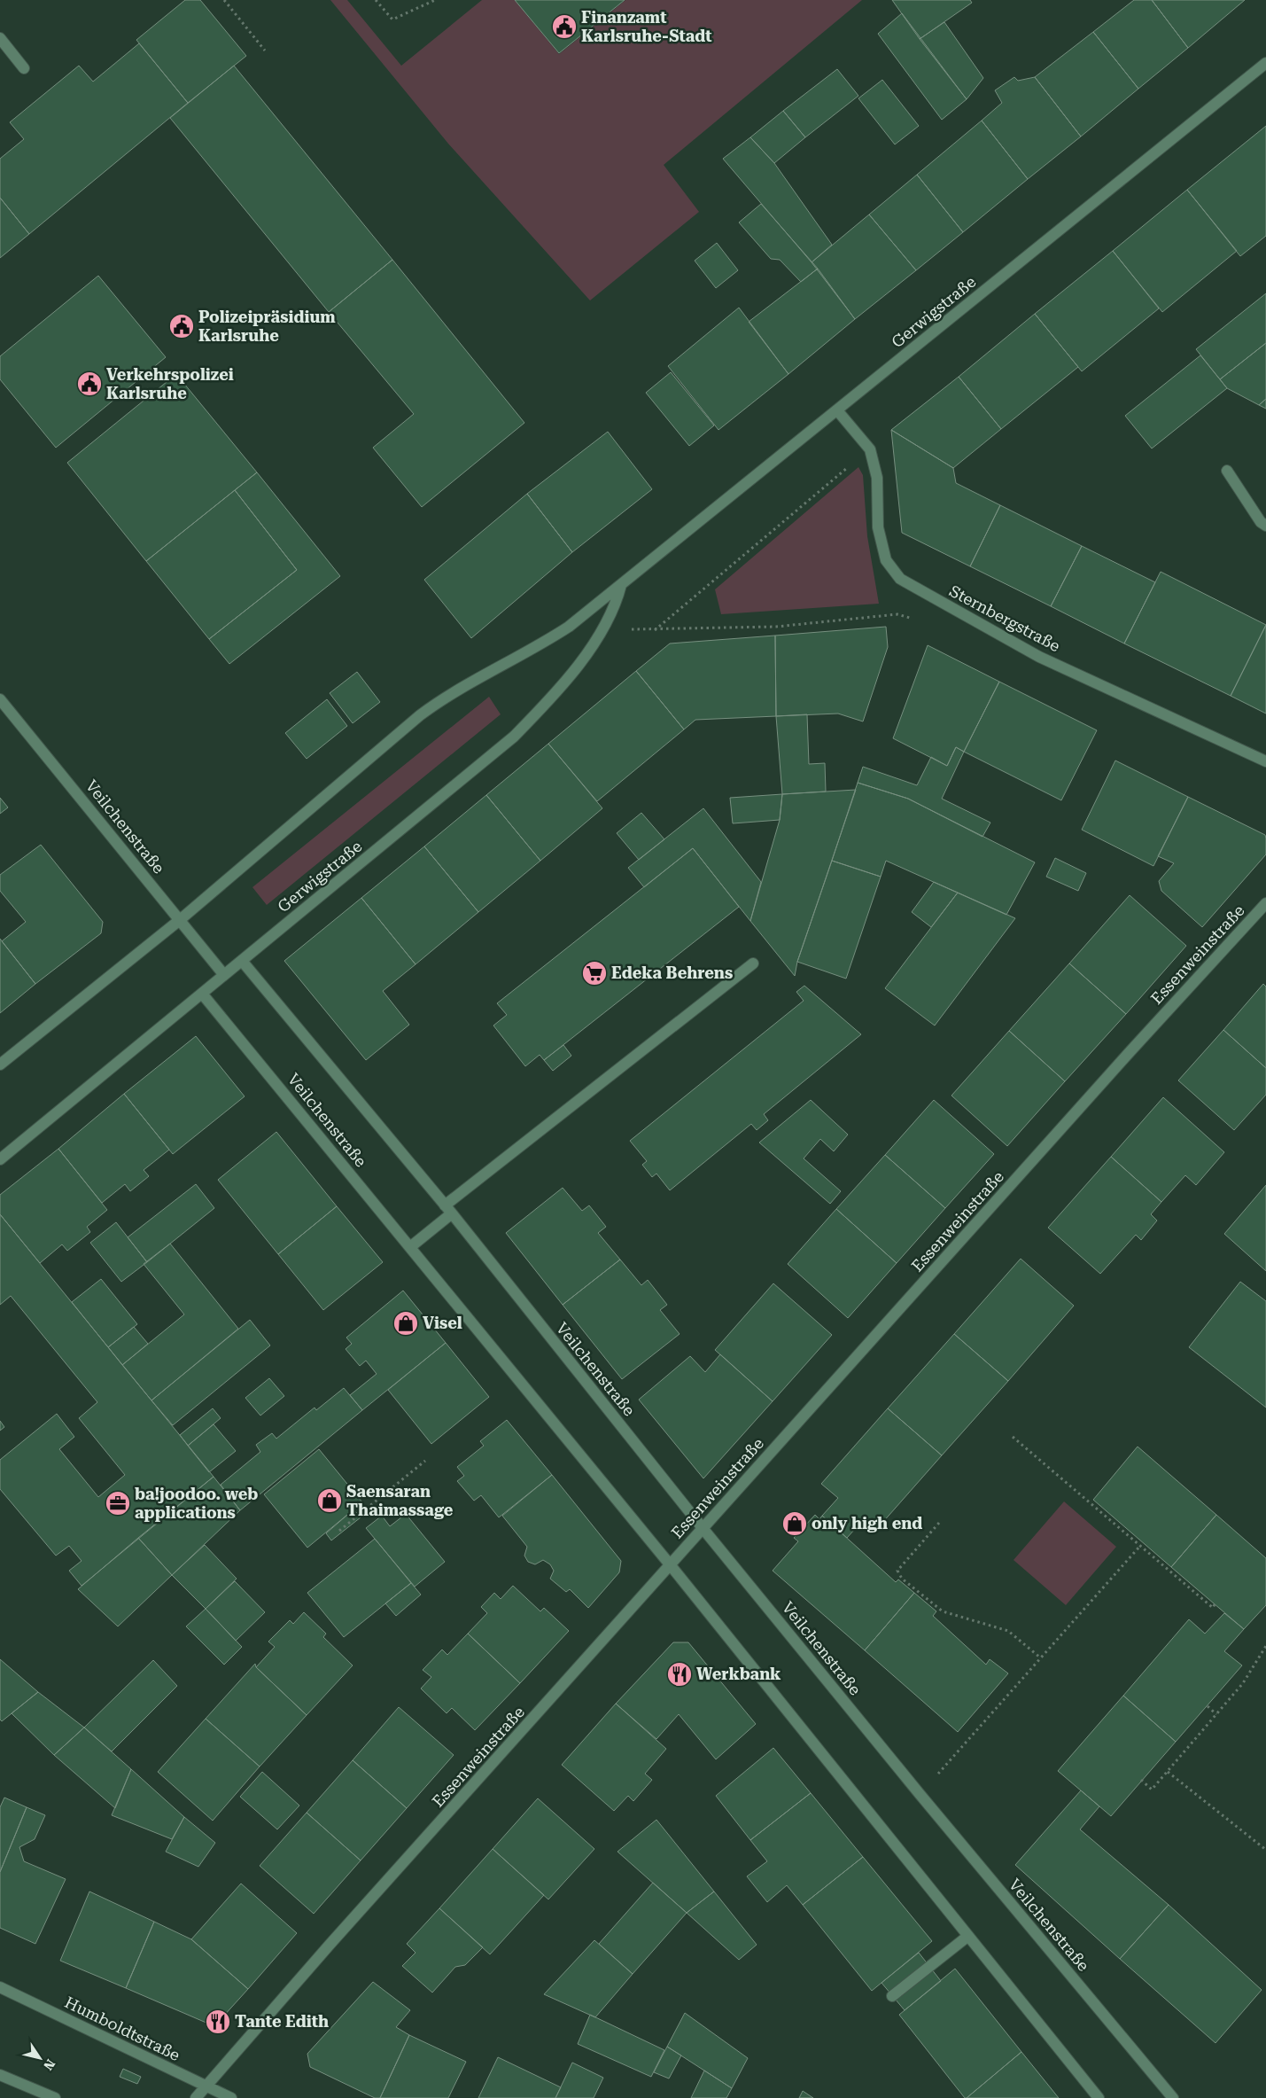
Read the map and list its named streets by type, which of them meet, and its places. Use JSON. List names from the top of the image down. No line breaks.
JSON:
{"streets":{"street":["Gerwigstraße","Sternbergstraße","Veilchenstraße","Essenweinstraße","Humboldtstraße"]},"crossings":[["Gerwigstraße","Sternbergstraße"],["Gerwigstraße","Veilchenstraße"],["Veilchenstraße","Essenweinstraße"],["Essenweinstraße","Humboldtstraße"]],"places":{"public building":["Finanzamt Karlsruhe-Stadt","Polizeipräsidium Karlsruhe","Verkehrspolizei Karlsruhe"],"supermarket":["Edeka Behrens"],"shop":["Visel","Saensaran Thaimassage","only high end"],"office":["ba!joodoo. web applications"],"restaurant":["Werkbank","Tante Edith"]},"north":"bottom right"}
